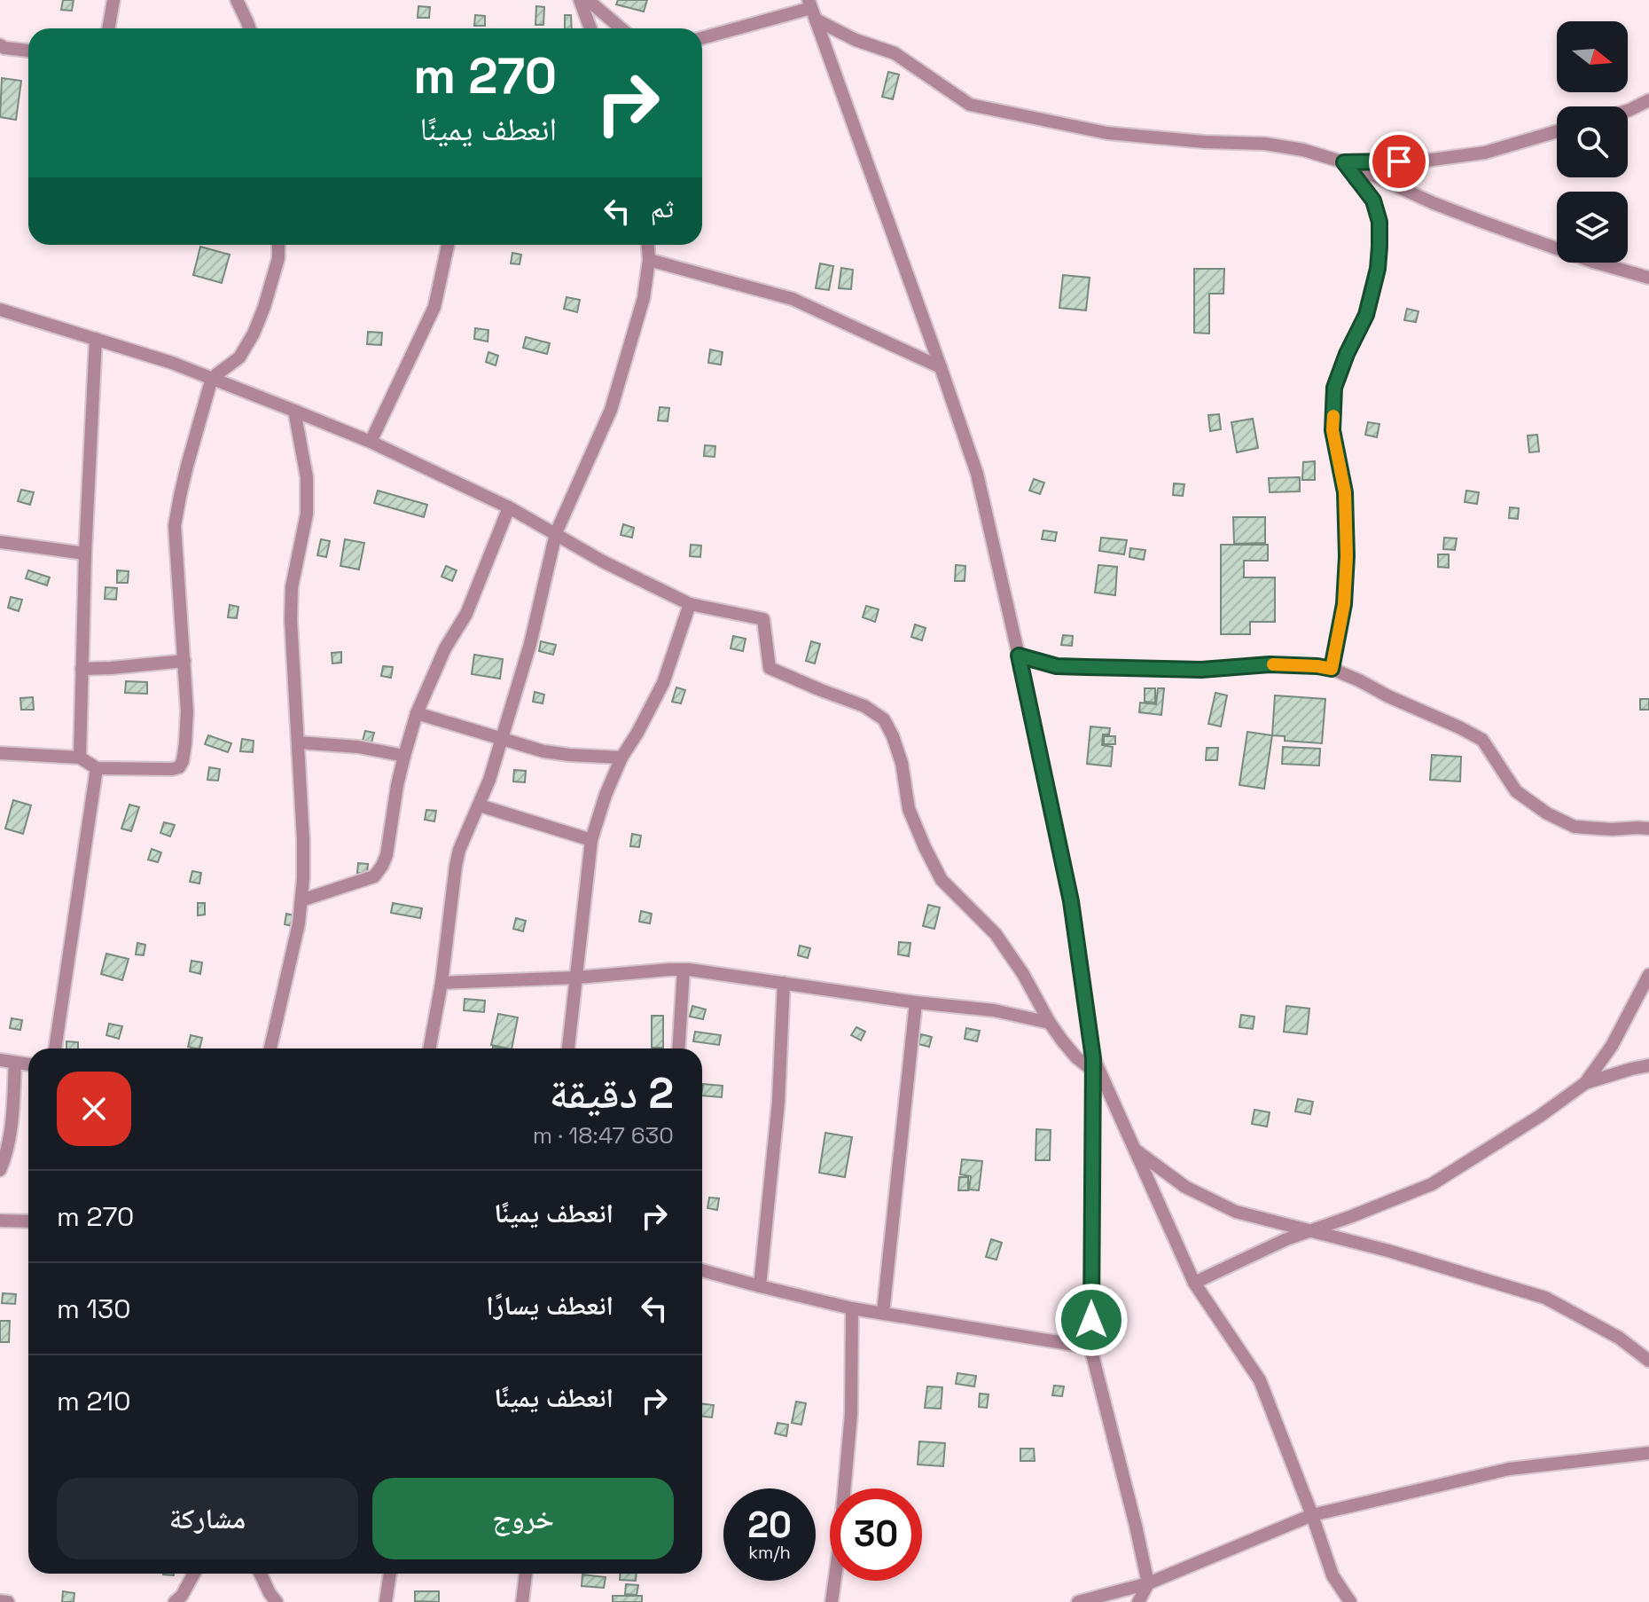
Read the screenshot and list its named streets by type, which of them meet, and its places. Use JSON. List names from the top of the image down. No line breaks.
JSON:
{"north":"right","page":{"turn":["270 m","انعطف يمينًا"],"then":"ثم","heading":["2 دقيقة","630 m · 18:47"],"list":[{"name":"انعطف يمينًا","value":"270 m"},{"name":"انعطف يسارًا","value":"130 m"},{"name":"انعطف يمينًا","value":"210 m"}],"buttons":["خروج","مشاركة"],"speed":"20 km/h","limit":"30"}}
